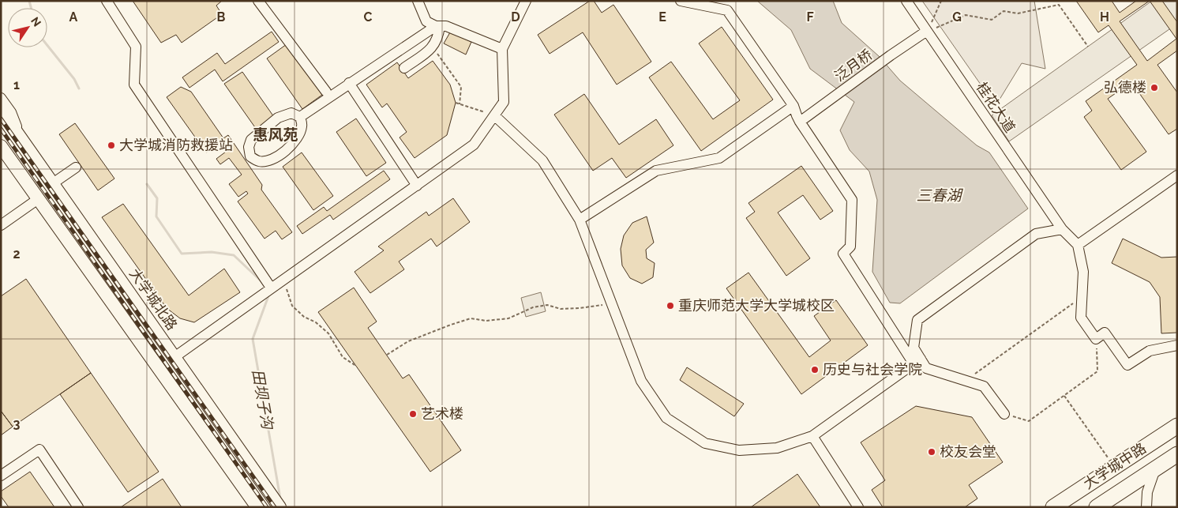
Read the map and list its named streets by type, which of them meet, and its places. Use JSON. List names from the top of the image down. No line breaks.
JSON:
{"streets":{"highway":["大学城中路"],"main road":["大学城北路"],"street":["泛月桥","桂花大道"]},"crossings":[["泛月桥","桂花大道"]],"districts":["惠风苑"],"water":["三春湖","田坝子沟"],"places":["弘德楼","大学城消防救援站","重庆师范大学大学城校区","历史与社会学院","艺术楼","校友会堂"],"north":"top right","grid":{"columns":["A","B","C","D","E","F","G","H"],"rows":["1","2","3"]}}
